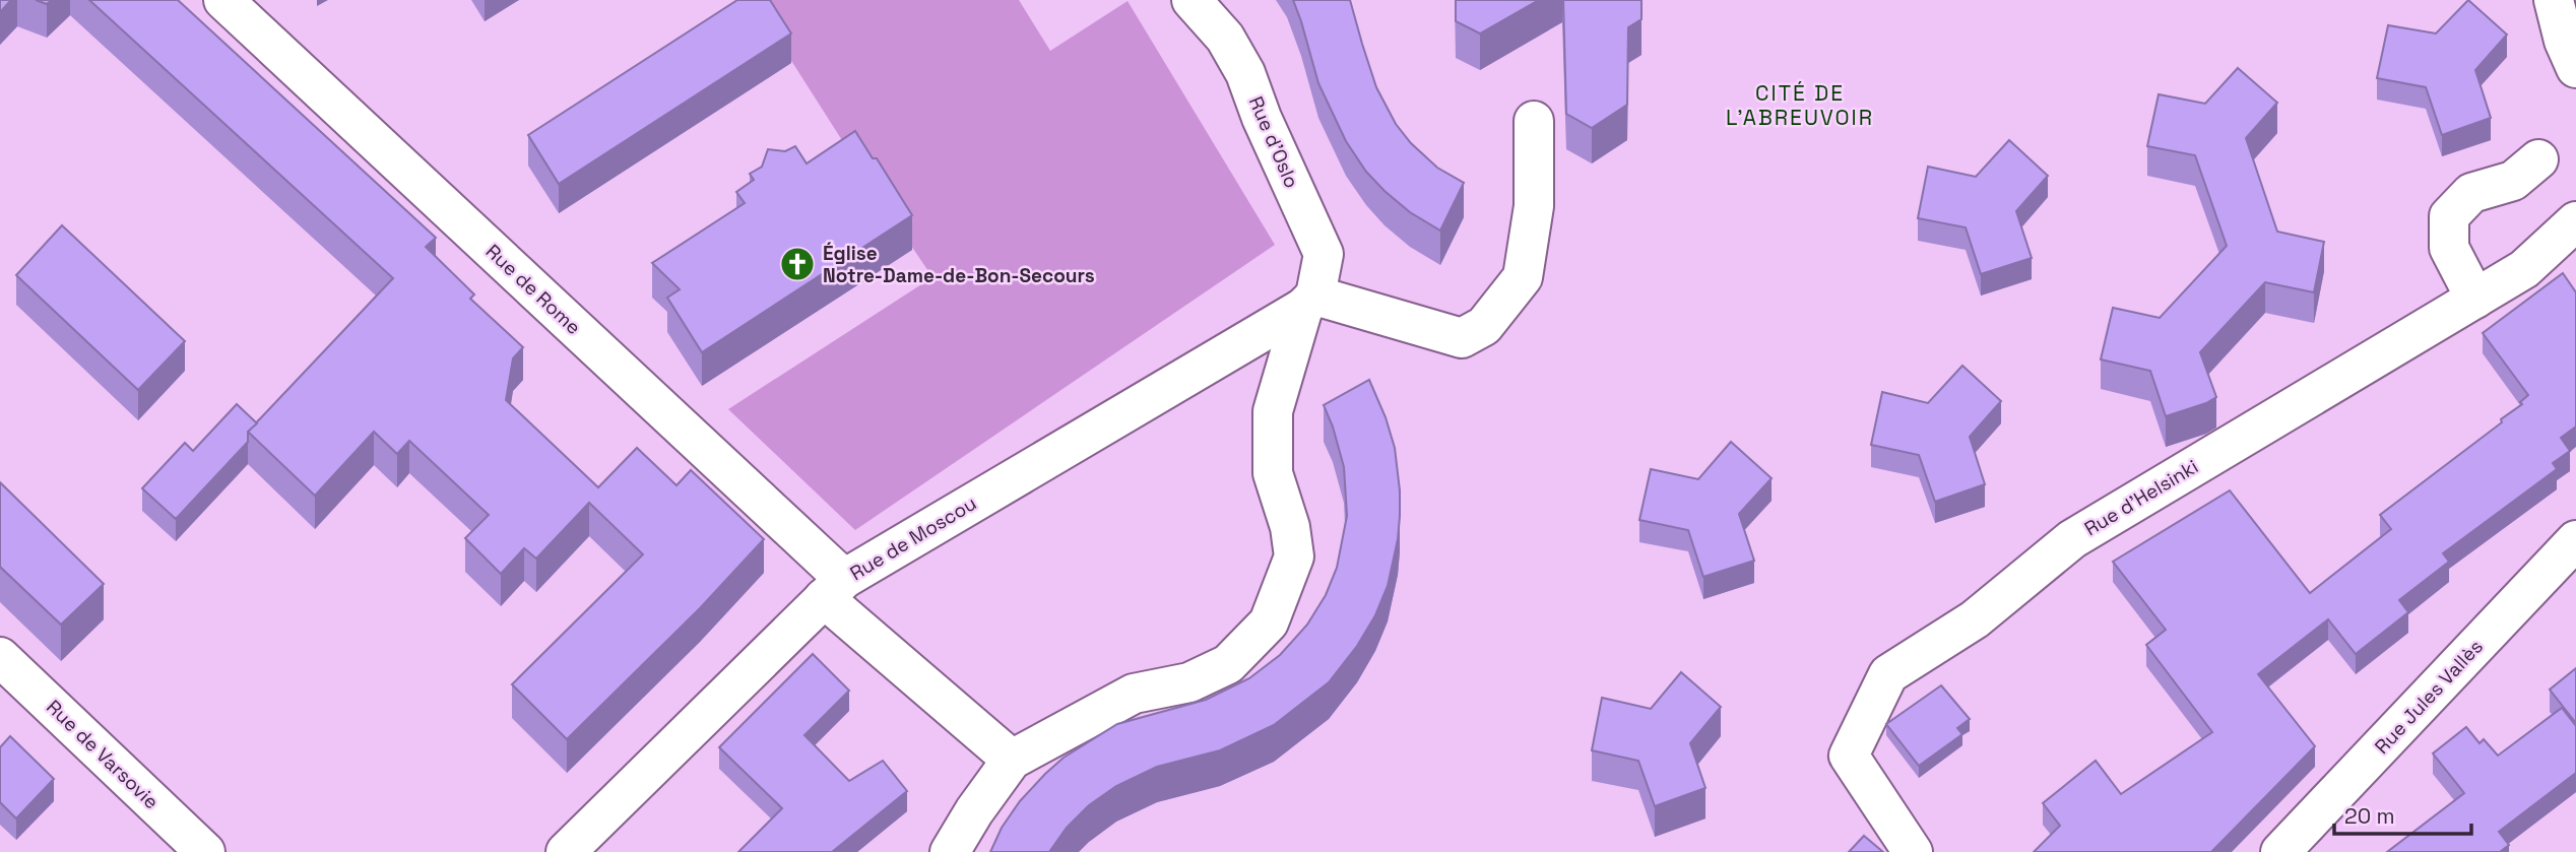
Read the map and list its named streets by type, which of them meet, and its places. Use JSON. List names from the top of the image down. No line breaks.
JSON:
{"streets":{"street":["Rue d'Oslo","Rue de Rome","Rue d'Helsinki","Rue de Moscou","Rue Jules Vallès","Rue de Varsovie"]},"crossings":[["Rue d'Oslo","Rue de Rome"],["Rue d'Oslo","Rue de Moscou"],["Rue de Rome","Rue de Moscou"]],"districts":["CITÉ DE L'ABREUVOIR"],"places":{"church":["Église Notre-Dame-de-Bon-Secours"]},"scale_bar":"20 m"}
